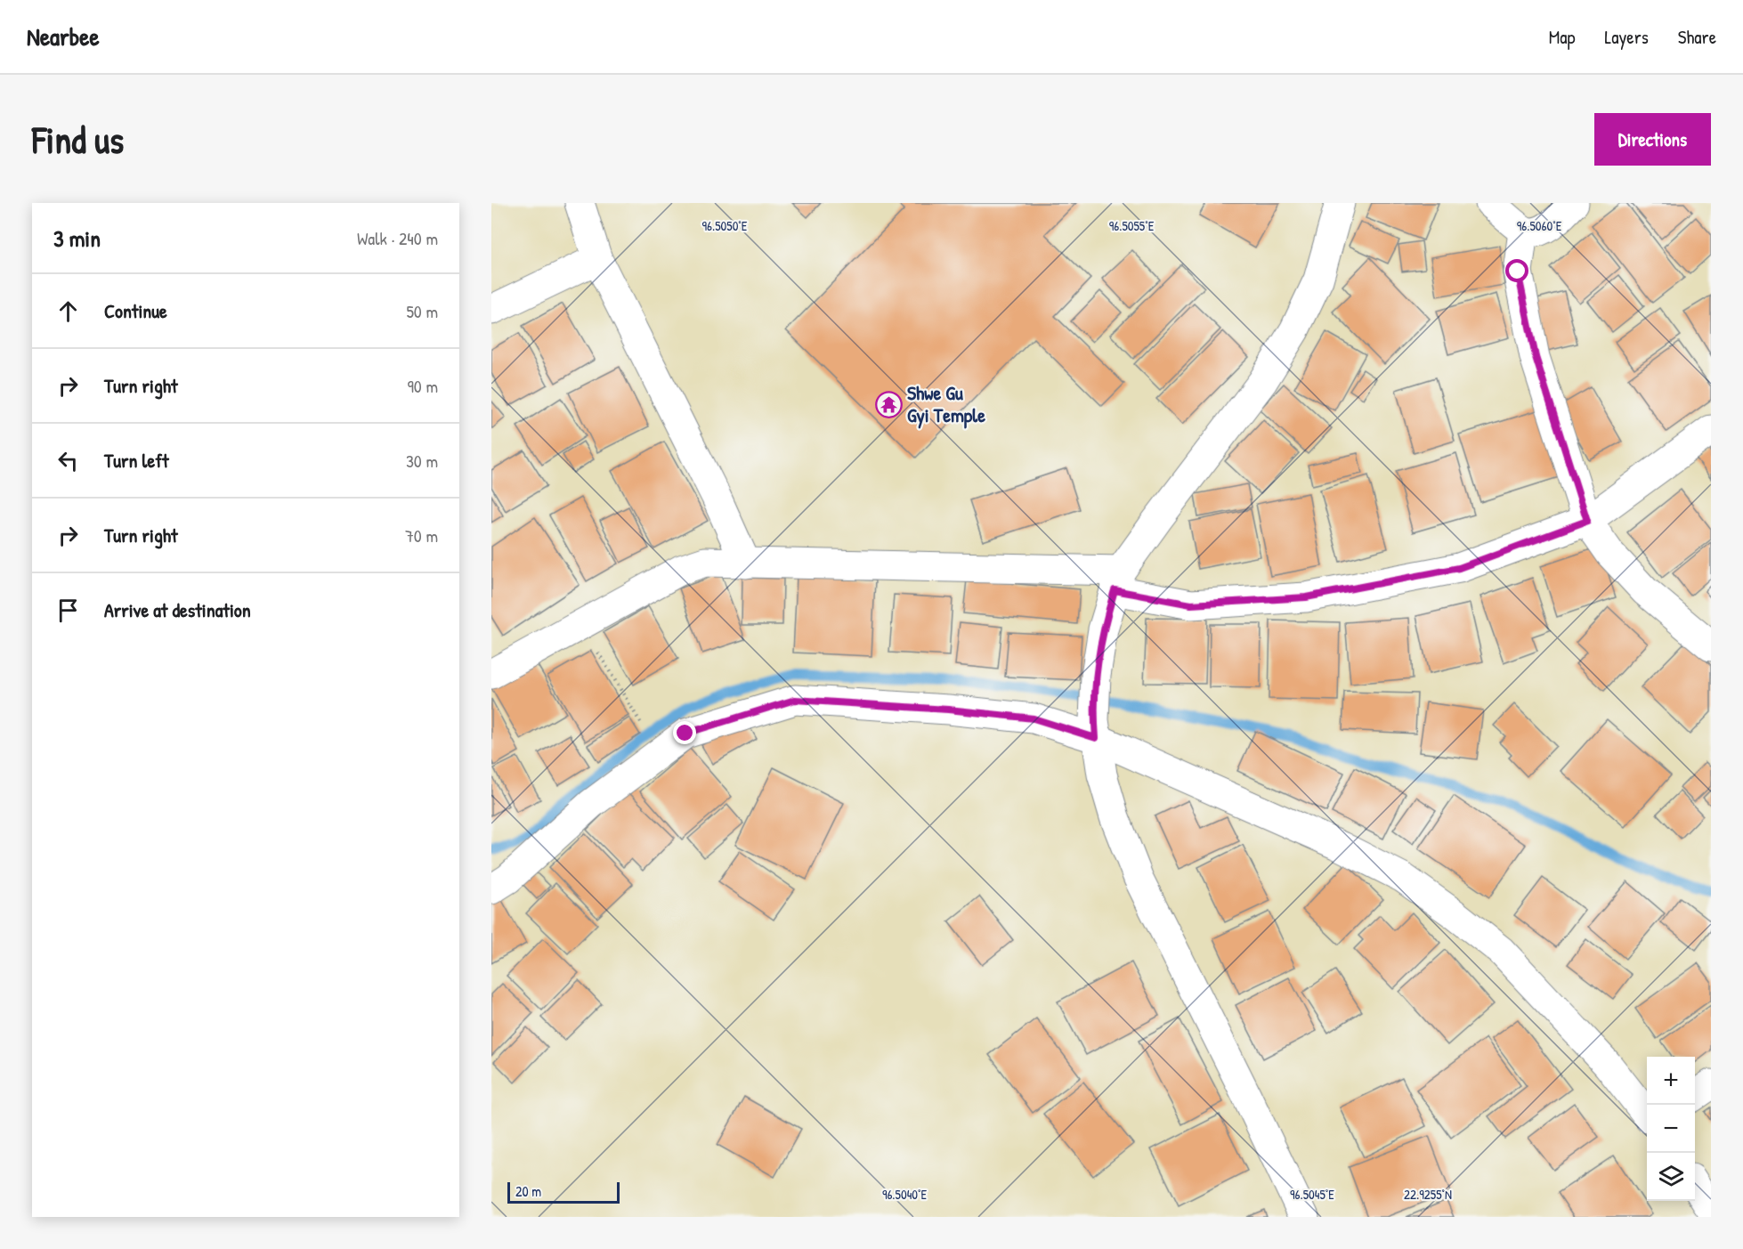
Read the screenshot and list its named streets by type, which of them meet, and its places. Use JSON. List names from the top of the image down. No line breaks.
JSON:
{"places":{"temple":["Shwe Gu Gyi Temple"]},"scale_bar":"20 m","page":{"header":"Nearbee","nav":["Map","Layers","Share"],"buttons":"Directions","title":"Find us","heading":["3 min","Walk · 240 m"],"list":[["Continue","50 m"],["Turn right","90 m"],["Turn left","30 m"],["Turn right","70 m"],"Arrive at destination"],"map_buttons":["+","−"],"scale":"20 m"},"coordinates":["96.5050°E","96.5055°E","96.5060°E","22.9255°N","96.5040°E","96.5045°E"]}
